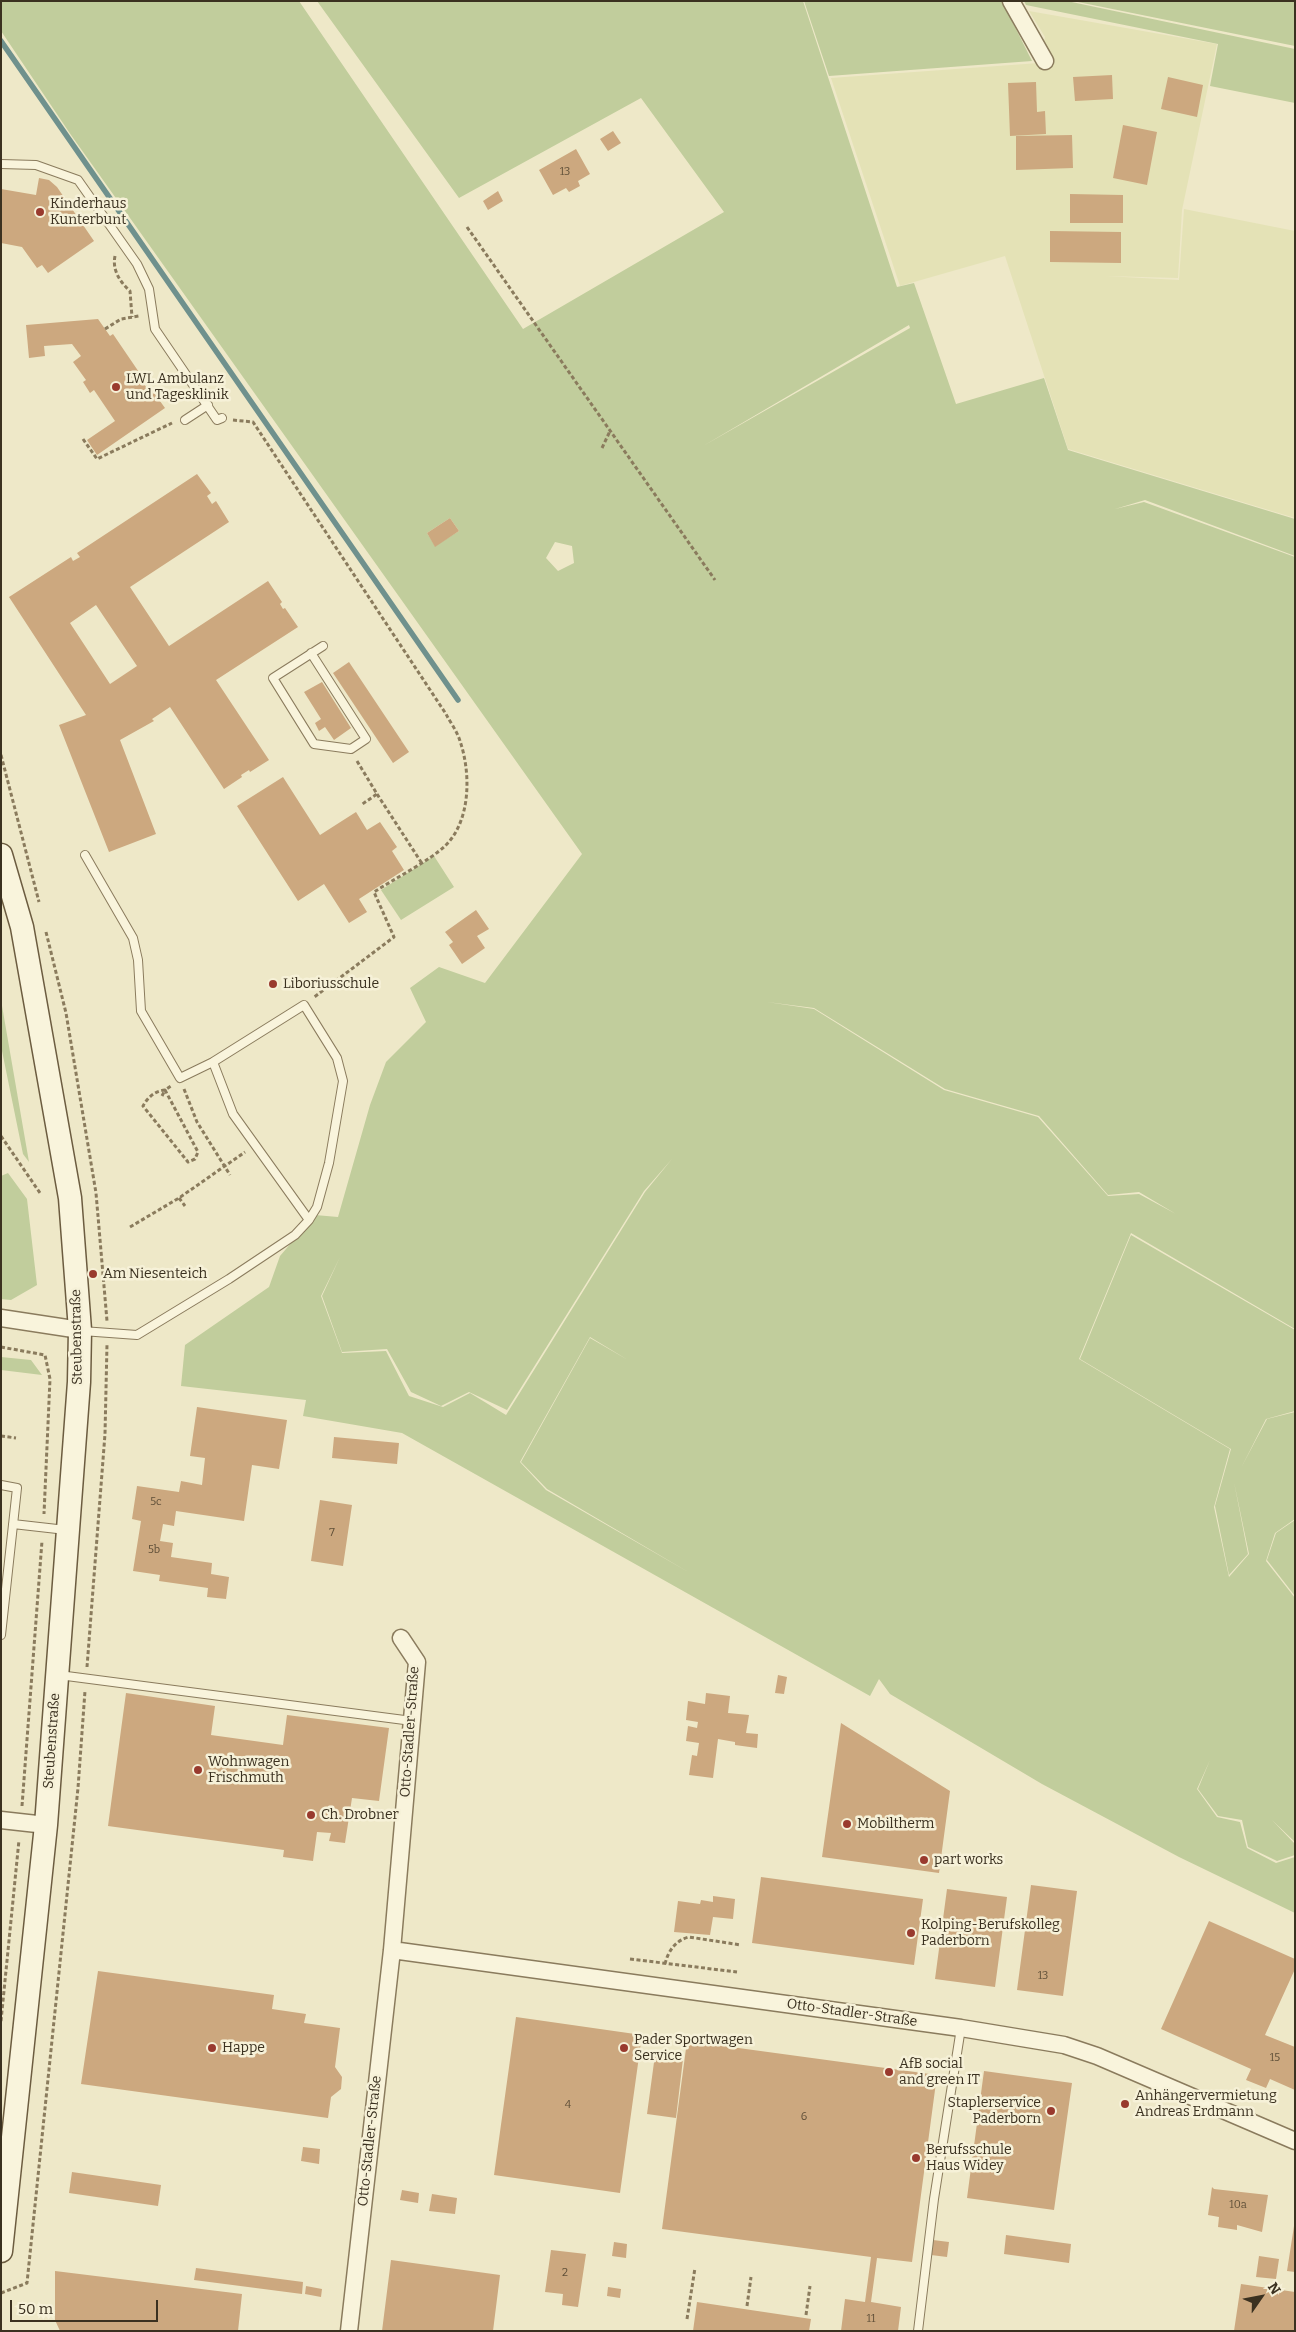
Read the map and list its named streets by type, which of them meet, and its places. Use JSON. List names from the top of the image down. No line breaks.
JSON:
{"streets":{"street":["Steubenstraße","Otto-Stadler-Straße"]},"places":["Kinderhaus Kunterbunt","LWL Ambulanz und Tagesklinik","Liboriusschule","Am Niesenteich","Wohnwagen Frischmuth","Ch. Drobner","Mobiltherm","part works","Kolping-Berufskolleg Paderborn","Happe","Pader Sportwagen Service","AfB social and green IT","Anhängervermietung Andreas Erdmann","Staplerservice Paderborn","Berufsschule Haus Widey"],"house_numbers":["13","5c","7","5b","13","15","4","6","10a","2","11"],"scale_bar":"50 m","north":"top right"}
